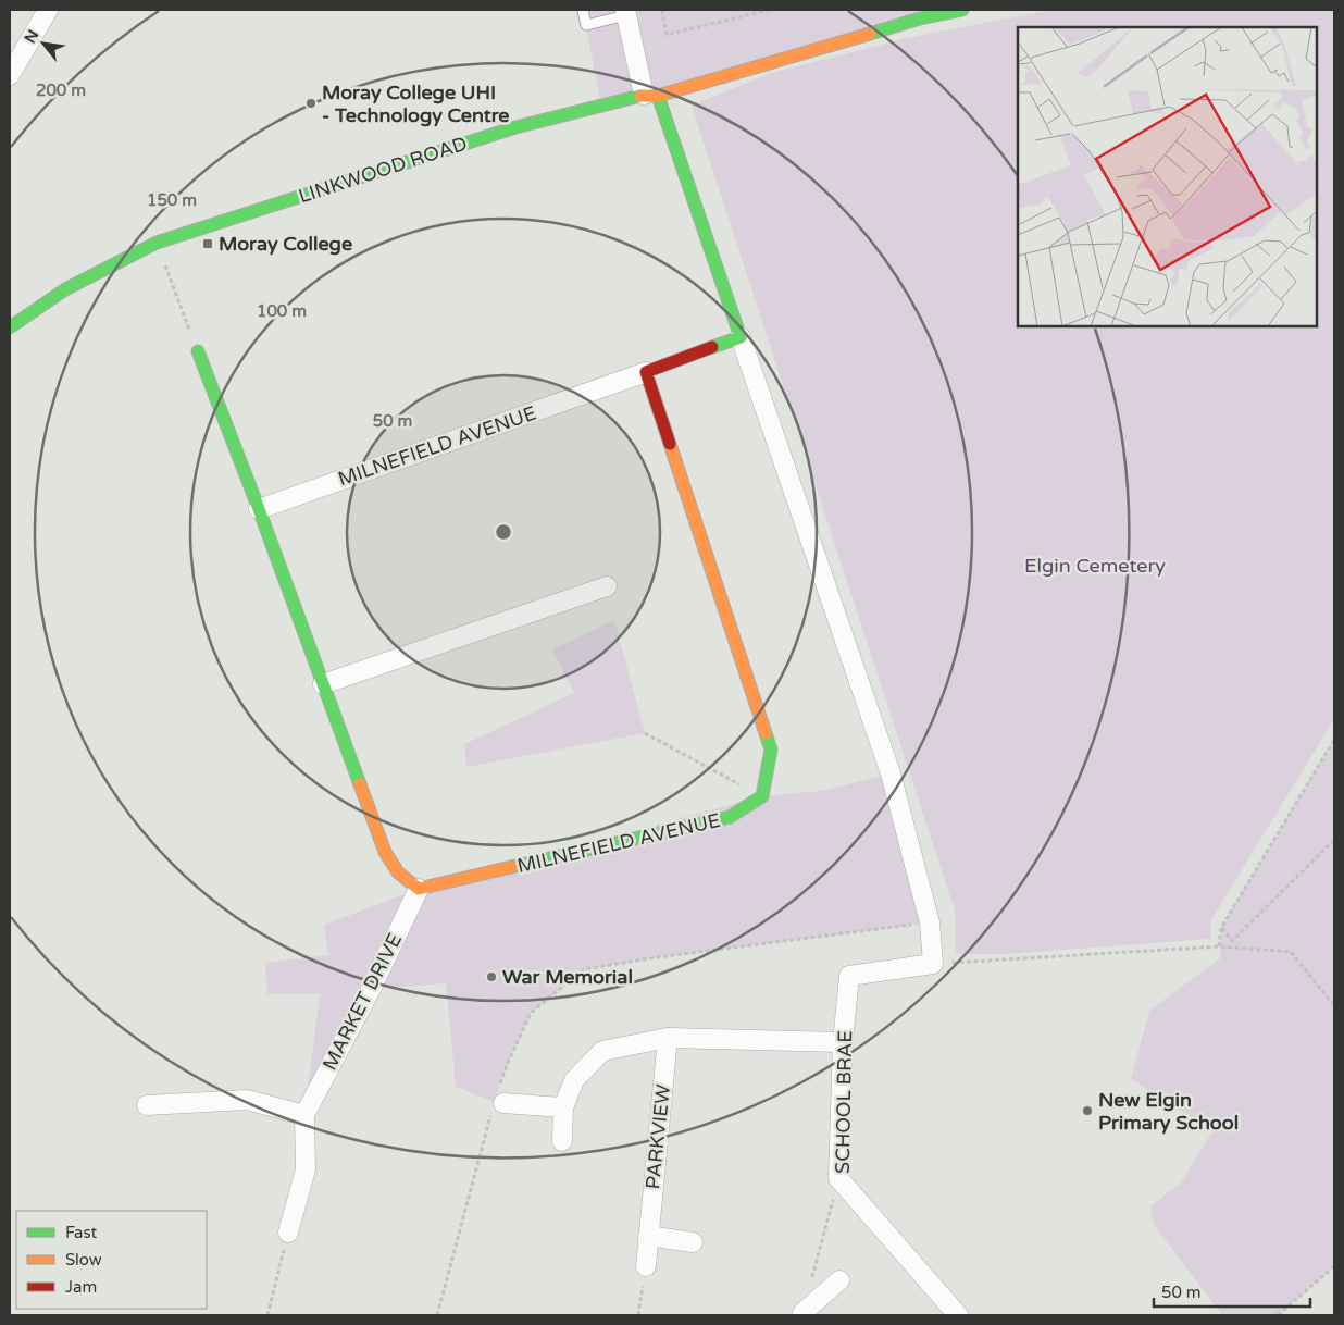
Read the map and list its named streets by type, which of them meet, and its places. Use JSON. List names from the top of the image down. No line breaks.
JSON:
{"streets":{"street":["LINKWOOD ROAD","MILNEFIELD AVENUE","MARKET DRIVE","SCHOOL BRAE","PARKVIEW"]},"crossings":[["MILNEFIELD AVENUE","MARKET DRIVE"]],"parks":["Elgin Cemetery"],"places":{"other":["Moray College UHI - Technology Centre","War Memorial","New Elgin Primary School"],"transit":["Moray College"]},"legend":["Fast","Slow","Jam"],"scale_bar":"50 m","north":"top left","rings":["200 m","150 m","100 m","50 m"]}
